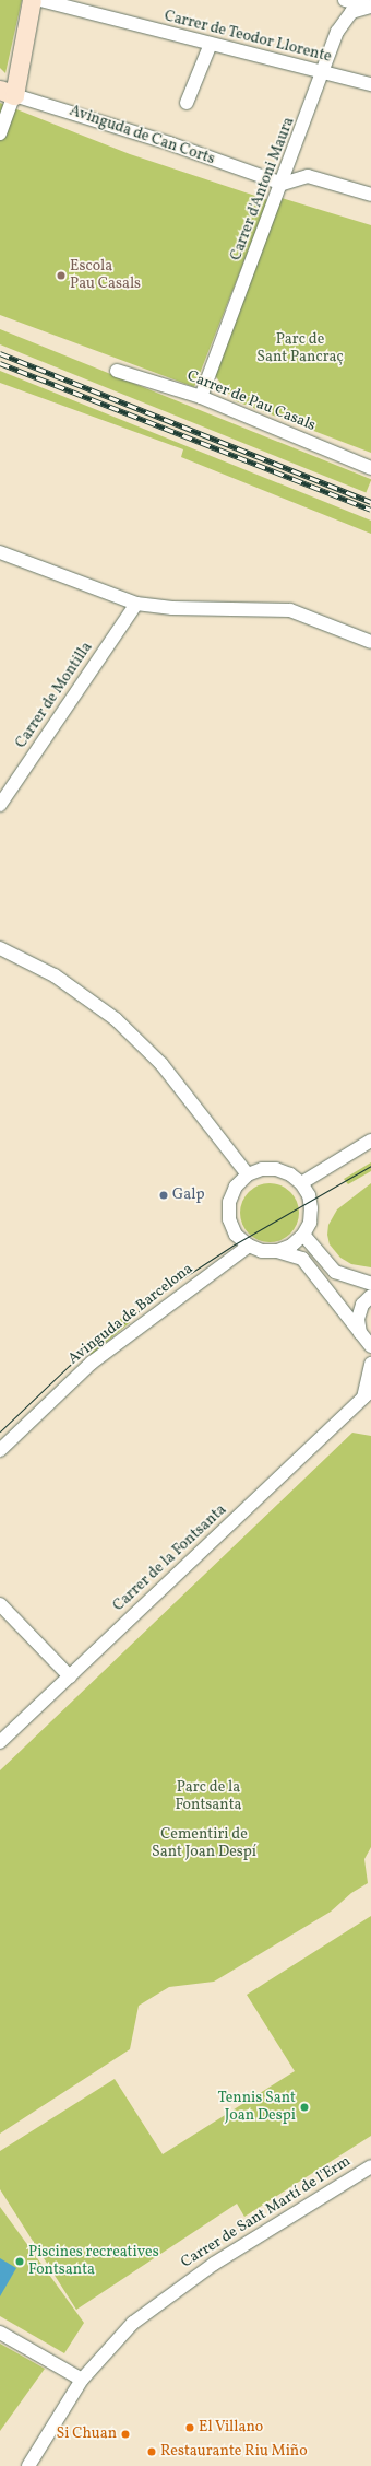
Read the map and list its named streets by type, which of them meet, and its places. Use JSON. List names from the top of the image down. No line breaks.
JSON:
{"streets":{"street":["Carrer de Teodor Llorente","Avinguda de Can Corts","Carrer d'Antoni Maura","Carrer de Pau Casals","Carrer de Montilla","Avinguda de Barcelona","Carrer de la Fontsanta","Carrer de Sant Martí de l'Erm"]},"crossings":[["Carrer de Teodor Llorente","Carrer d'Antoni Maura"],["Avinguda de Can Corts","Carrer d'Antoni Maura"],["Carrer d'Antoni Maura","Carrer de Pau Casals"]],"parks":["Parc de Sant Pancraç","Parc de la Fontsanta","Cementiri de Sant Joan Despí"],"places":["Escola Pau Casals","Galp","Tennis Sant Joan Despi","Piscines recreatives Fontsanta","El Villano","Si Chuan","Restaurante Riu Miño"]}
